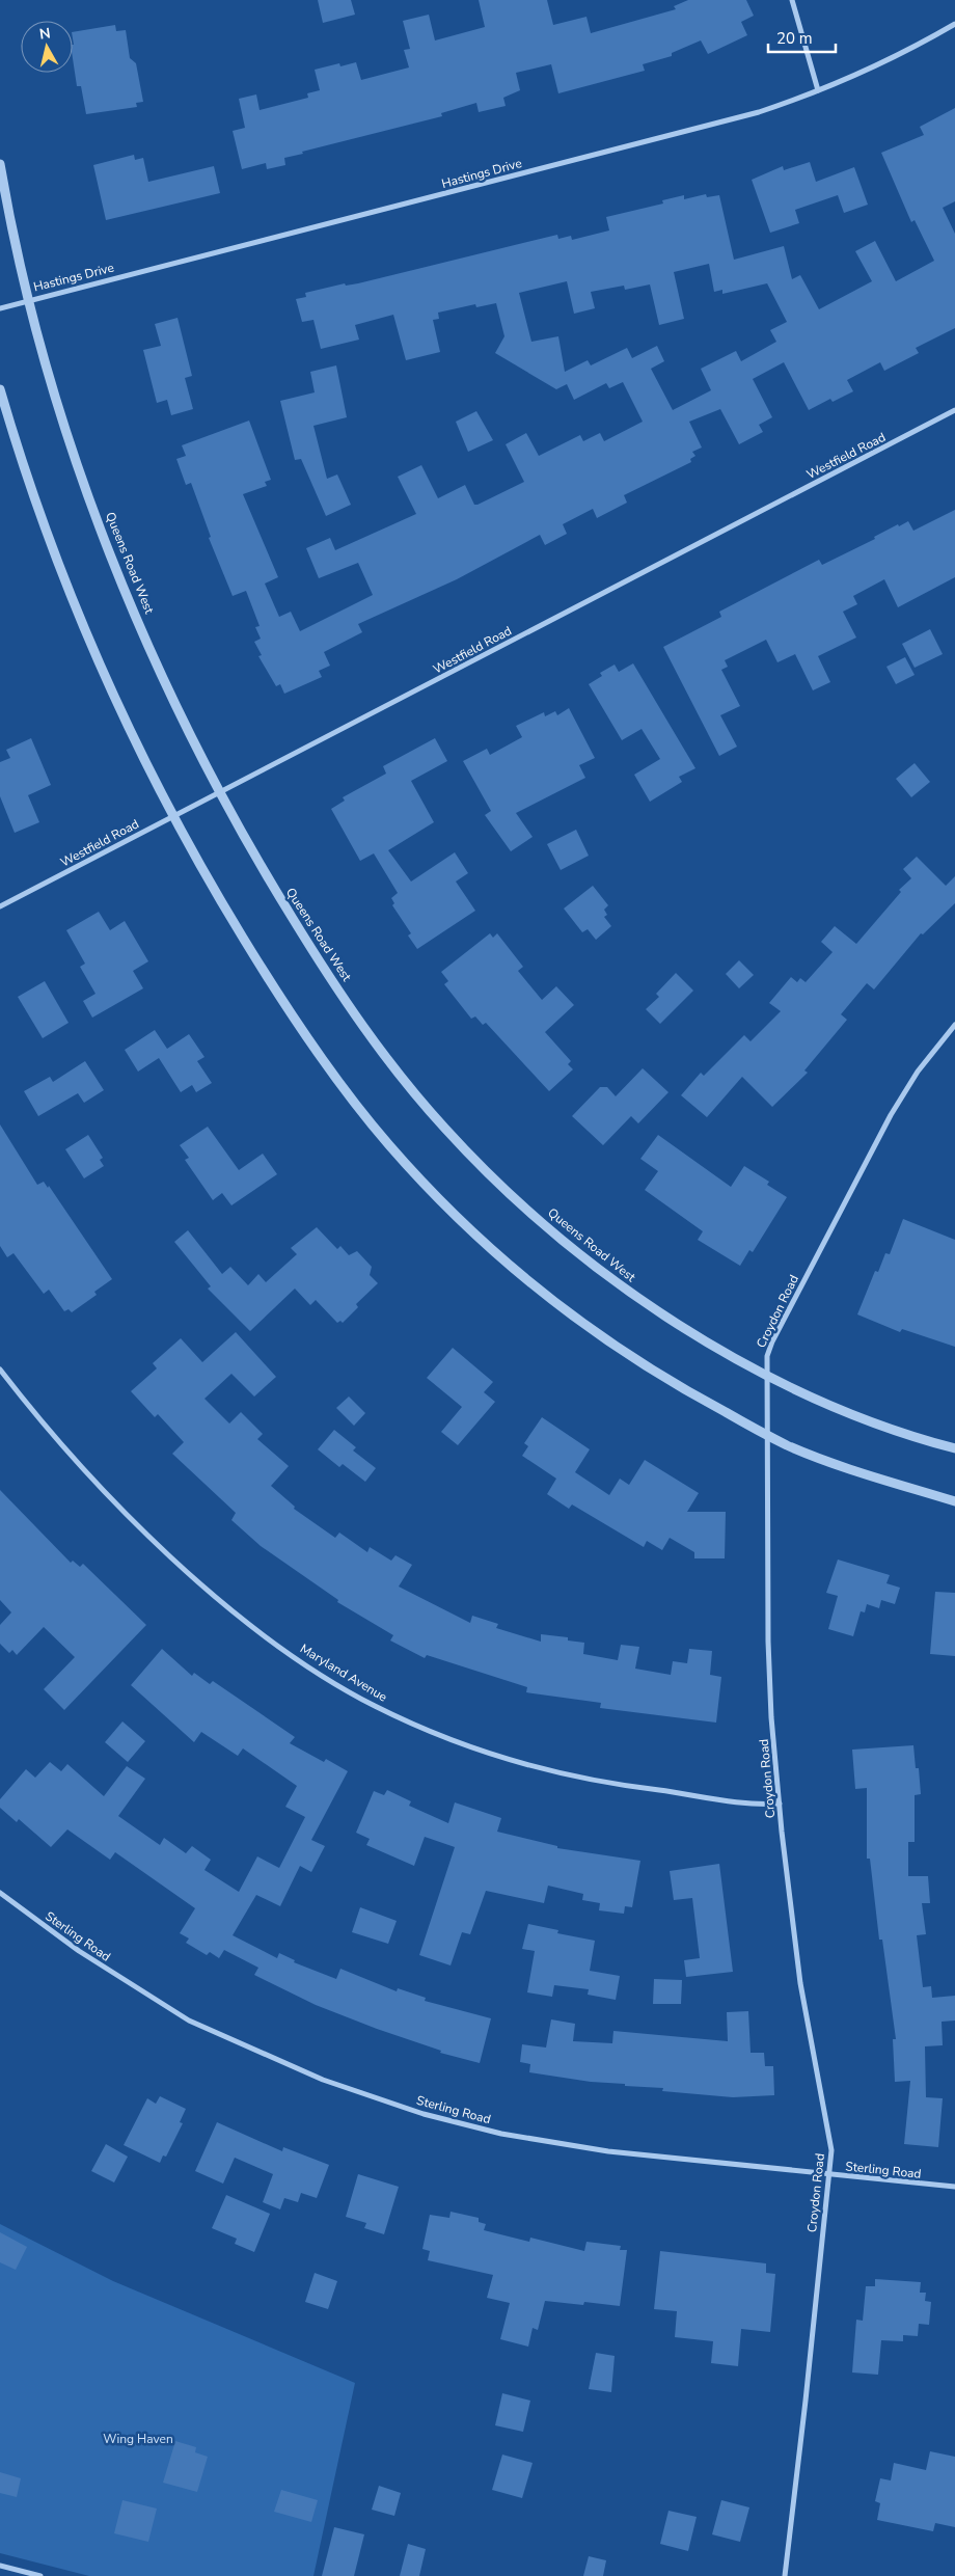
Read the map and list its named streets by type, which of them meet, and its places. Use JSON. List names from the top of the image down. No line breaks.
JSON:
{"streets":{"street":["Hastings Drive","Westfield Road","Queens Road West","Croydon Road","Maryland Avenue","Sterling Road"]},"crossings":[["Hastings Drive","Queens Road West"],["Westfield Road","Queens Road West"],["Queens Road West","Croydon Road"],["Croydon Road","Maryland Avenue"],["Croydon Road","Sterling Road"]],"parks":["Wing Haven"],"scale_bar":"20 m","north":"top"}
